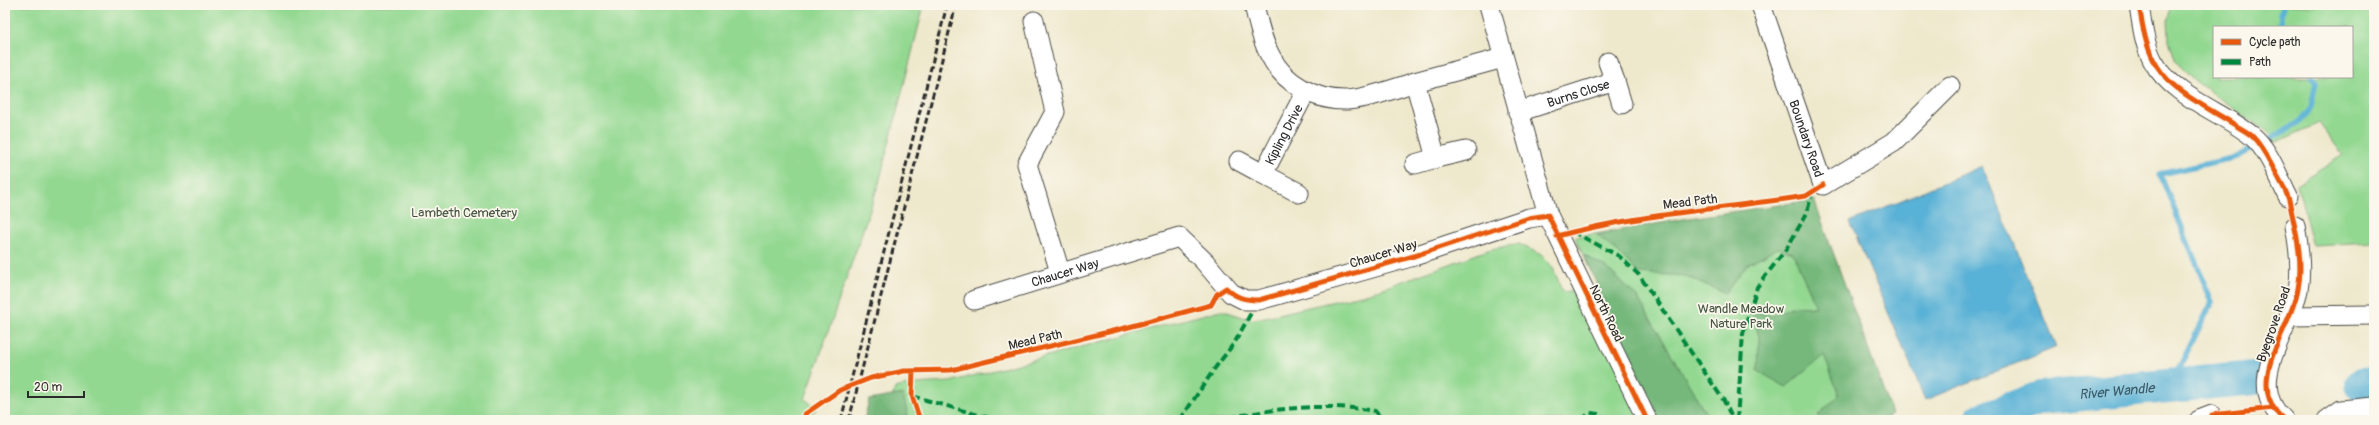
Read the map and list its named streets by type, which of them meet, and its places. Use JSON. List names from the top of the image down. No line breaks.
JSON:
{"streets":{"street":["Burns Close","Kipling Drive","Boundary Road","Chaucer Way","North Road","Byegrove Road"],"cycle path":["Mead Path"]},"crossings":[["Burns Close","North Road"],["Kipling Drive","North Road"],["Chaucer Way","North Road"]],"water":["River Wandle"],"parks":["Lambeth Cemetery","Wandle Meadow Nature Park"],"legend":["Cycle path","Path"],"scale_bar":"20 m"}
